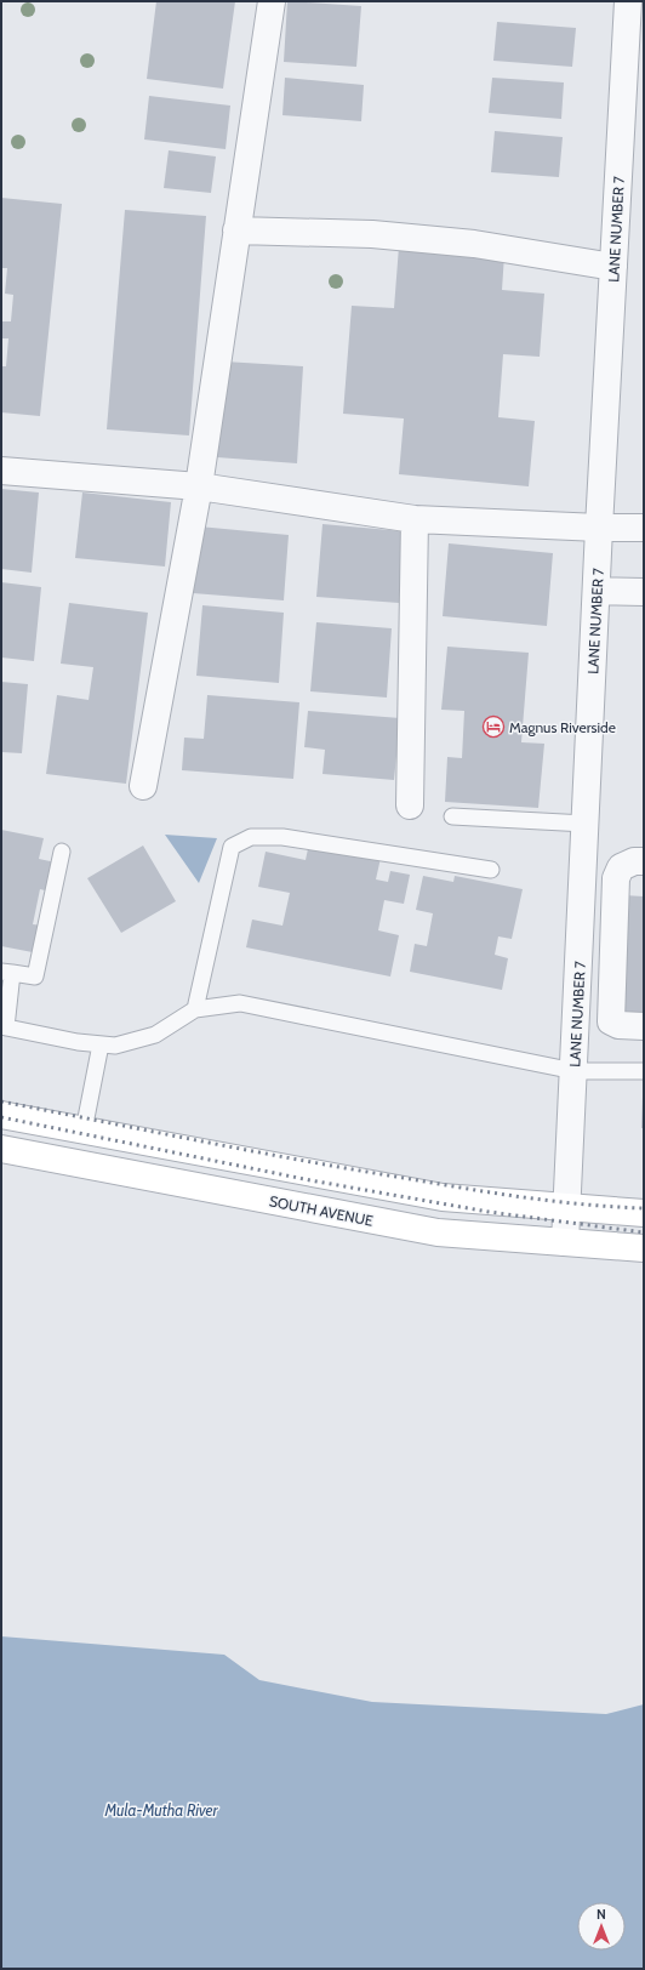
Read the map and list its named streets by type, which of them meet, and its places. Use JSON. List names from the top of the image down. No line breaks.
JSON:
{"streets":{"main road":["SOUTH AVENUE"],"street":["LANE NUMBER 7"]},"crossings":[["LANE NUMBER 7","SOUTH AVENUE"]],"water":["Mula-Mutha River"],"places":{"hotel":["Magnus Riverside"]},"north":"top"}
